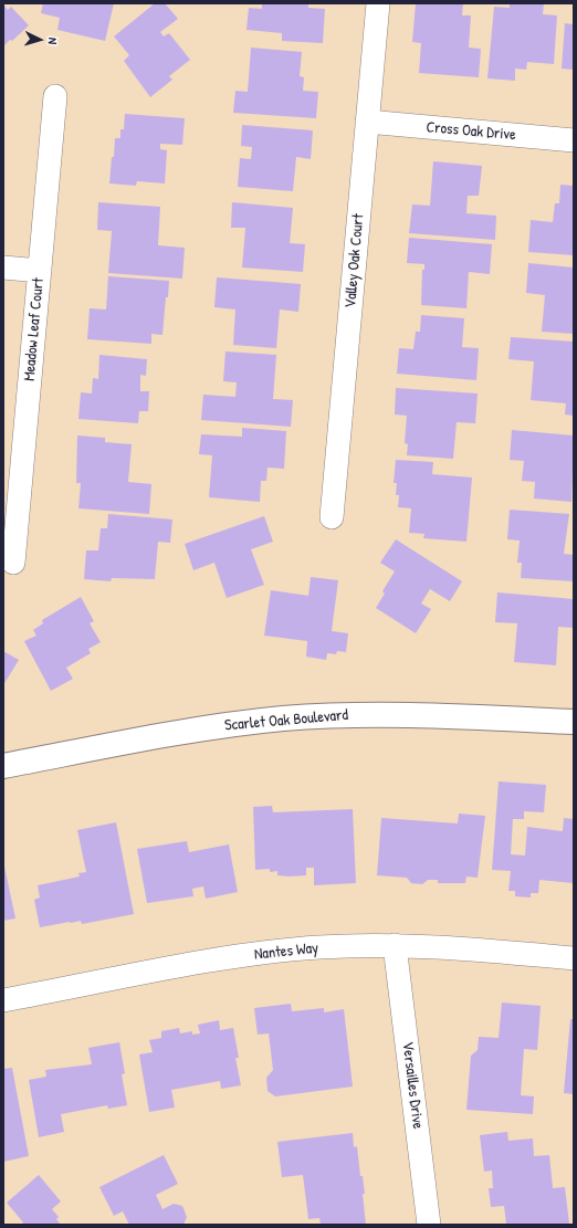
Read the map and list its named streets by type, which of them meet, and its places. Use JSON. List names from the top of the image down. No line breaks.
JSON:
{"streets":{"street":["Cross Oak Drive","Valley Oak Court","Meadow Leaf Court","Scarlet Oak Boulevard","Nantes Way","Versailles Drive"]},"crossings":[["Cross Oak Drive","Valley Oak Court"],["Nantes Way","Versailles Drive"]],"north":"right"}
